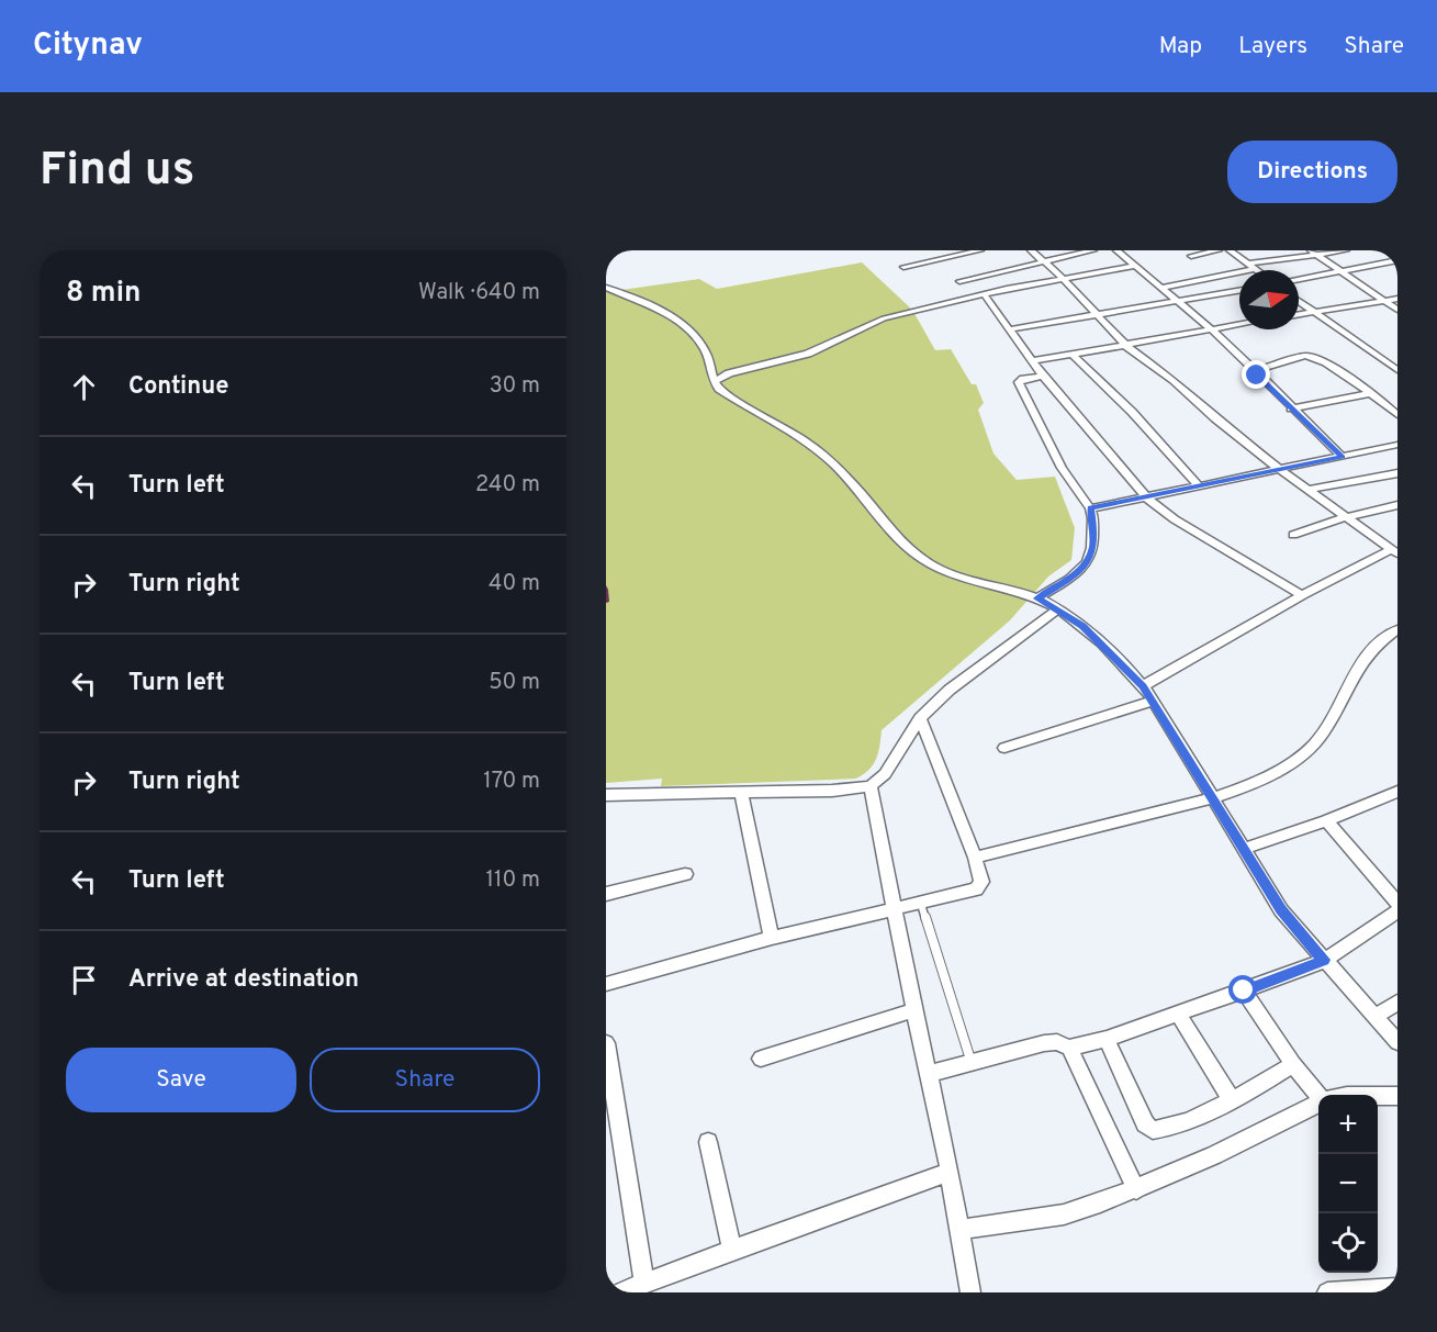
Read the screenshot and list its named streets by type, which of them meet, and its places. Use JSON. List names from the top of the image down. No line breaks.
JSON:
{"north":"right","page":{"header":"Citynav","nav":["Map","Layers","Share"],"buttons":["Directions",["Save","Share"]],"title":"Find us","heading":["8 min","Walk · 640 m"],"list":[["Continue","30 m"],["Turn left","240 m"],["Turn right","40 m"],["Turn left","50 m"],["Turn right","170 m"],["Turn left","110 m"],"Arrive at destination"],"map_buttons":["+","−"]}}
